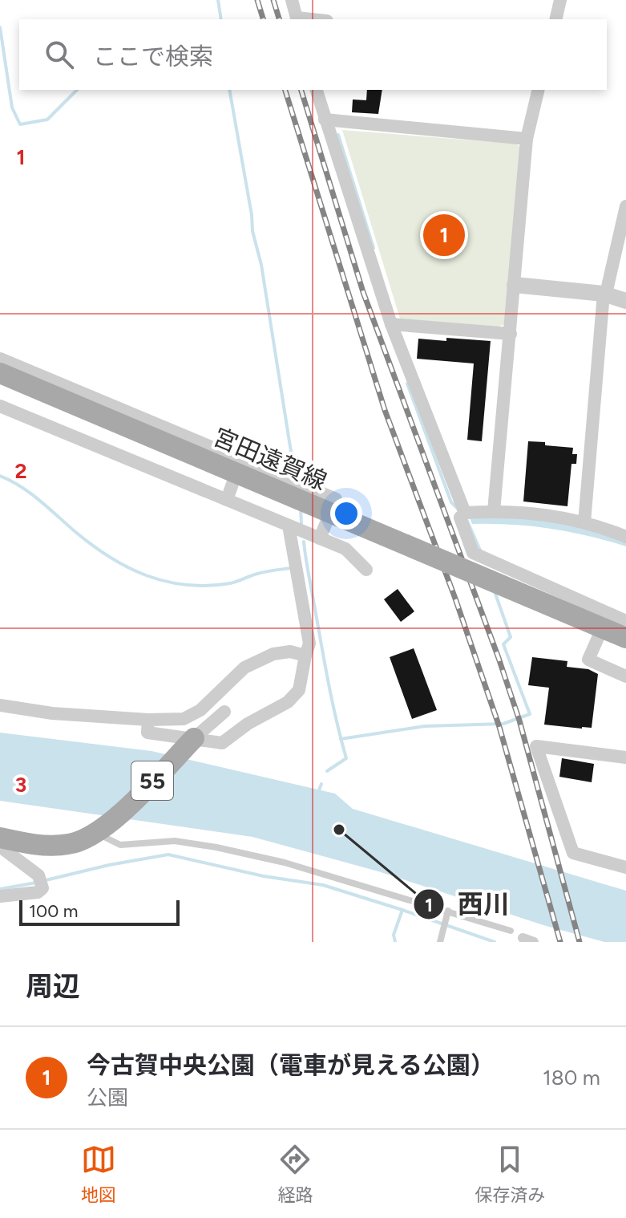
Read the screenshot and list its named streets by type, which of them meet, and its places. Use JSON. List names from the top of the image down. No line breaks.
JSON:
{"streets":{"main road":["宮田遠賀線","55"]},"places":["西川"],"scale_bar":"100 m","page":{"search":"ここで検索","pins":"1","scale":"100 m","heading":"周辺","list":[{"mark":"1","name":"今古賀中央公園（電車が見える公園）","note":"公園","value":"180 m"}],"nav":["地図","経路","保存済み"]},"grid":{"rows":["1","2","3"]}}
